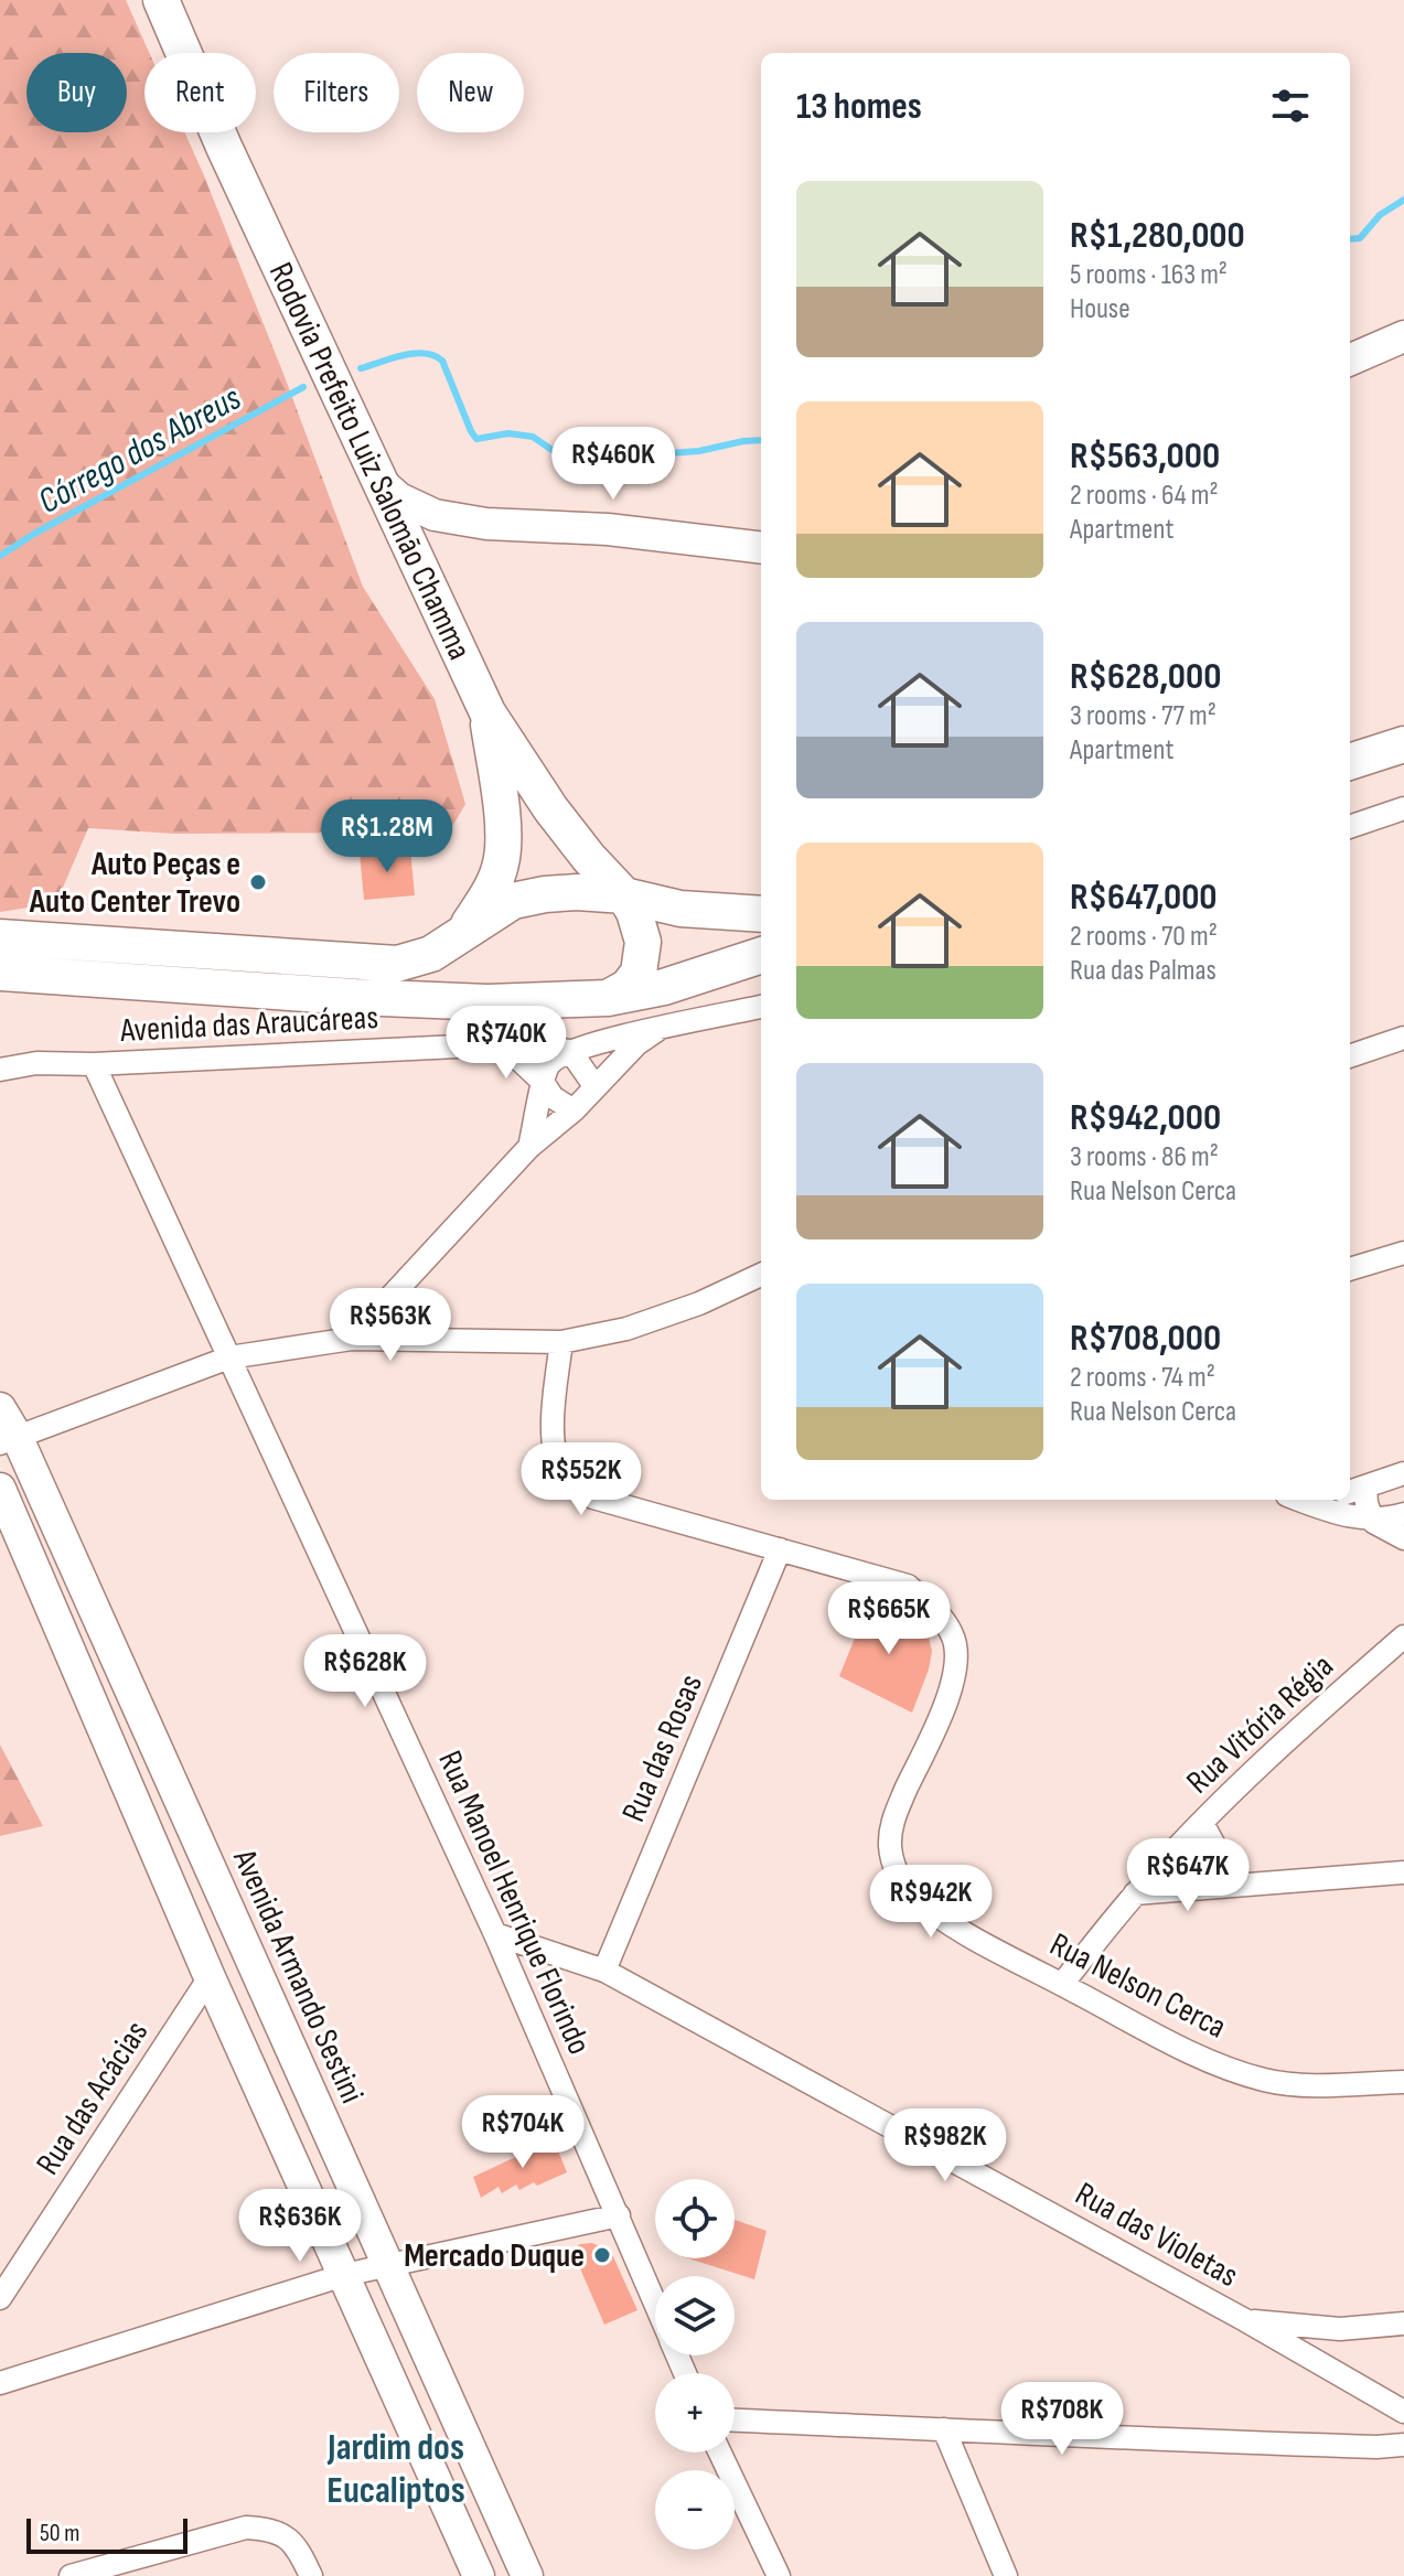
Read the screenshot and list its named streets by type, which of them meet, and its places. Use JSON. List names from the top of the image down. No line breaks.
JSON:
{"streets":{"main road":["Rodovia Prefeito Luiz Salomão Chamma"],"street":["Avenida das Araucáreas","Rua Vitória Régia","Rua das Rosas","Rua Manoel Henrique Florindo","Avenida Armando Sestini","Rua Nelson Cerca","Rua das Acácias","Rua das Violetas"]},"crossings":[["Avenida das Araucáreas","Rua Manoel Henrique Florindo"],["Rua Vitória Régia","Rua Nelson Cerca"],["Rua das Rosas","Rua Nelson Cerca"],["Rua das Rosas","Rua das Violetas"],["Rua Manoel Henrique Florindo","Rua das Violetas"]],"districts":["Jardim dos Eucaliptos"],"water":["Córrego dos Abreus"],"places":["Auto Peças e Auto Center Trevo","Mercado Duque"],"scale_bar":"50 m","page":{"chip":["Buy","Rent","Filters","New"],"heading":"13 homes","list":[{"name":"R$1,280,000","note":"5 rooms · 163 m² · House"},{"name":"R$563,000","note":"2 rooms · 64 m² · Apartment"},{"name":"R$628,000","note":"3 rooms · 77 m² · Apartment"},{"name":"R$647,000","note":"2 rooms · 70 m² · Rua das Palmas"},{"name":"R$942,000","note":"3 rooms · 86 m² · Rua Nelson Cerca"},{"name":"R$708,000","note":"2 rooms · 74 m² · Rua Nelson Cerca"}],"price":["R$460K","R$1.28M","R$740K","R$563K","R$552K","R$665K","R$628K","R$647K","R$942K","R$704K","R$982K","R$636K","R$708K"],"map_buttons":["+","−"],"scale":"50 m"}}
